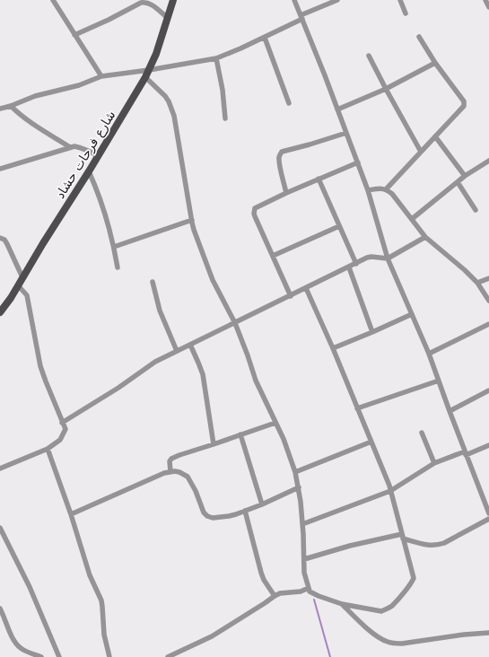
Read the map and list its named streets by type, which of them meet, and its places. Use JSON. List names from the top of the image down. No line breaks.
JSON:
{"streets":{"main road":["شارع فرحات حشاد"]}}
